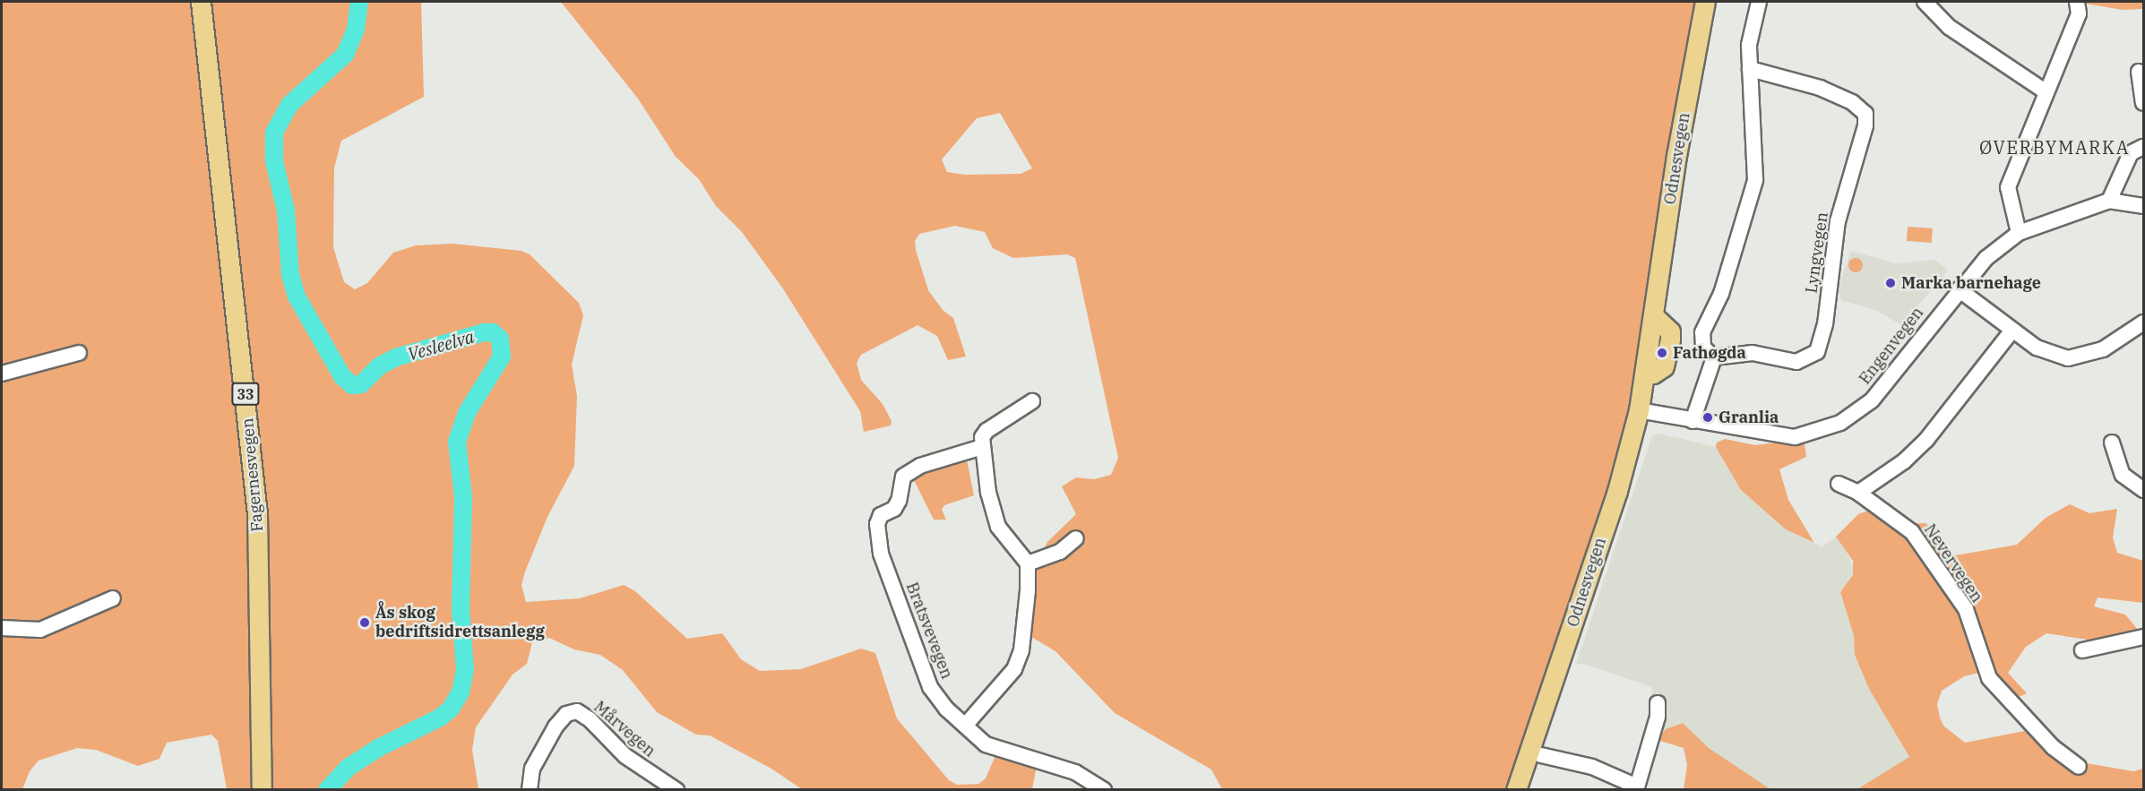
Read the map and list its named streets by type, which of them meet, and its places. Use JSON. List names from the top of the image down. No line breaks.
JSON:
{"streets":{"main road":["Odnesvegen","33","Fagernesvegen"],"street":["Lyngvegen","Engenvegen","Nevervegen","Bratsvevegen","Mårvegen"]},"crossings":[["Odnesvegen","Engenvegen"]],"districts":["ØVERBYMARKA"],"water":["Vesleelva"],"places":["Marka barnehage","Fathøgda","Granlia","Ås skog bedriftsidrettsanlegg"]}
